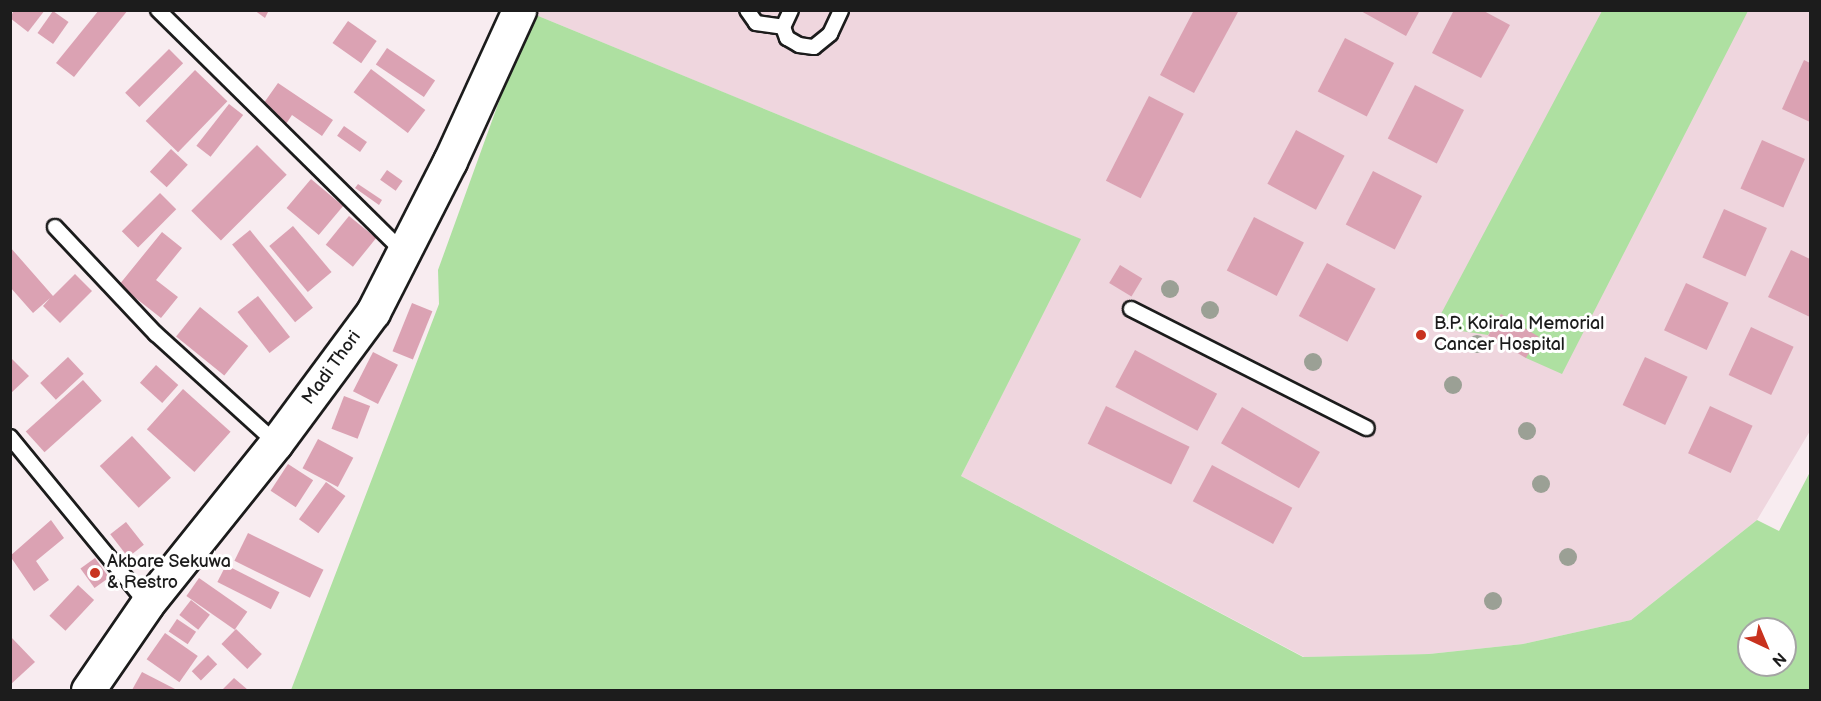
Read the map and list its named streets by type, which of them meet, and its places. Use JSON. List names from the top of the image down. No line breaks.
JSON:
{"streets":{"main road":["Madi Thori"]},"places":["B.P. Koirala Memorial Cancer Hospital","Akbare Sekuwa & Restro"],"north":"bottom right"}
